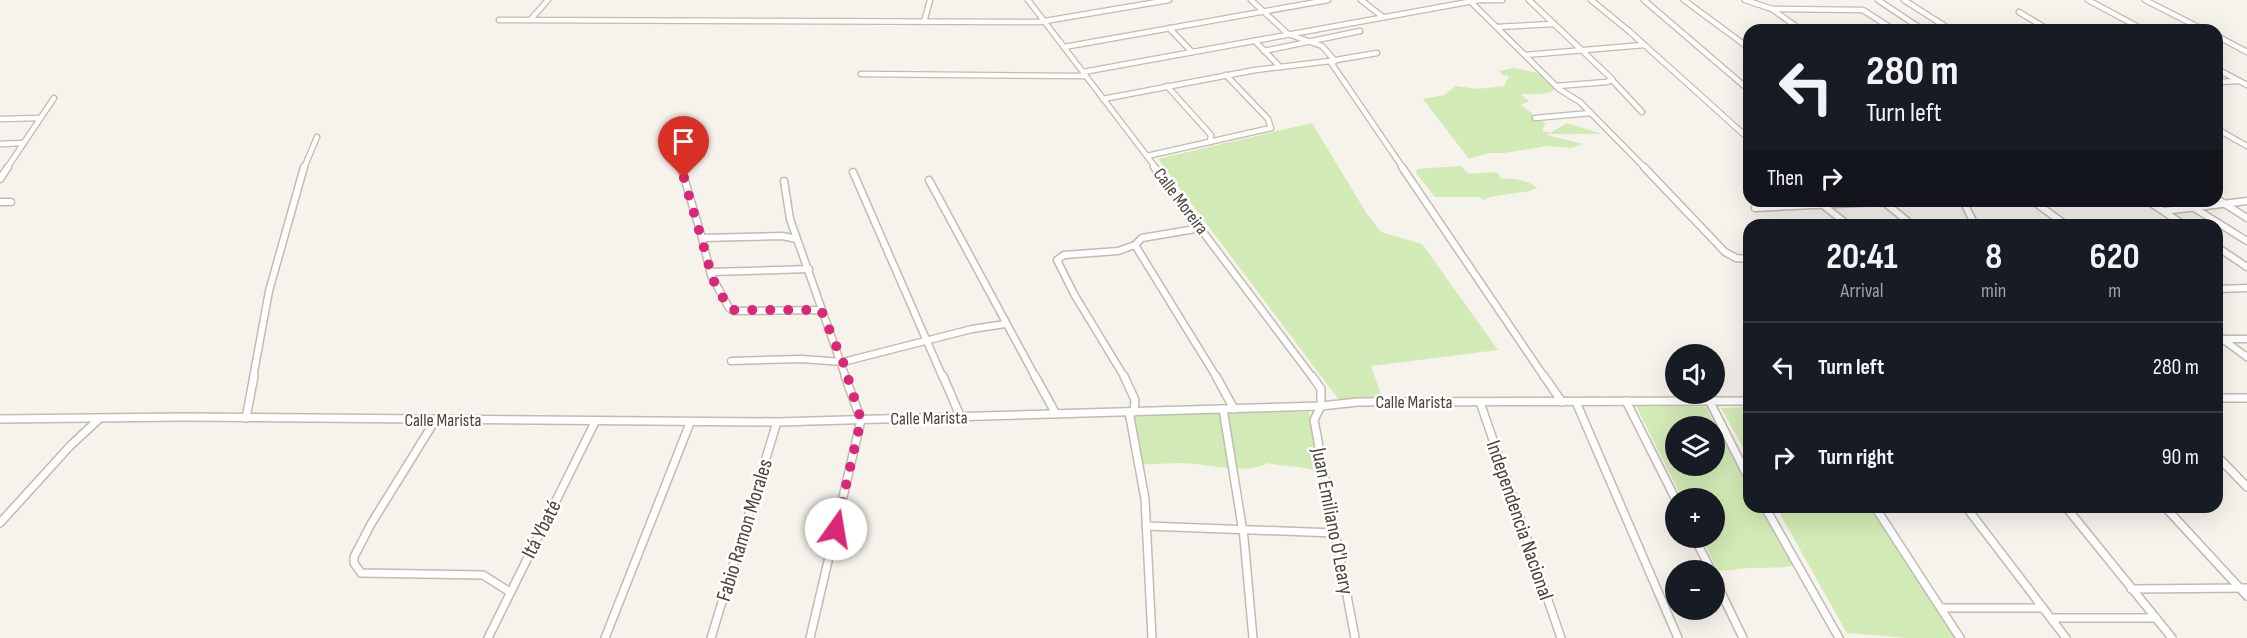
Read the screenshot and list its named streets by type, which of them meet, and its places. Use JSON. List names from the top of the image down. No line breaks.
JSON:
{"streets":{"street":["Calle Moreira","Calle Marista","Independencia Nacional","Juan Emiliano O'Leary","Itá Ybaté","Fabio Ramon Morales"]},"crossings":[["Calle Moreira","Calle Marista"],["Calle Moreira","Juan Emiliano O'Leary"],["Calle Marista","Independencia Nacional"],["Calle Marista","Juan Emiliano O'Leary"],["Calle Marista","Itá Ybaté"],["Calle Marista","Fabio Ramon Morales"]],"page":{"turn":["280 m","Turn left"],"then":"Then","eta":["20:41","Arrival","8","min","620","m"],"list":[{"name":"Turn left","value":"280 m"},{"name":"Turn right","value":"90 m"}],"map_buttons":["+","−"]}}
